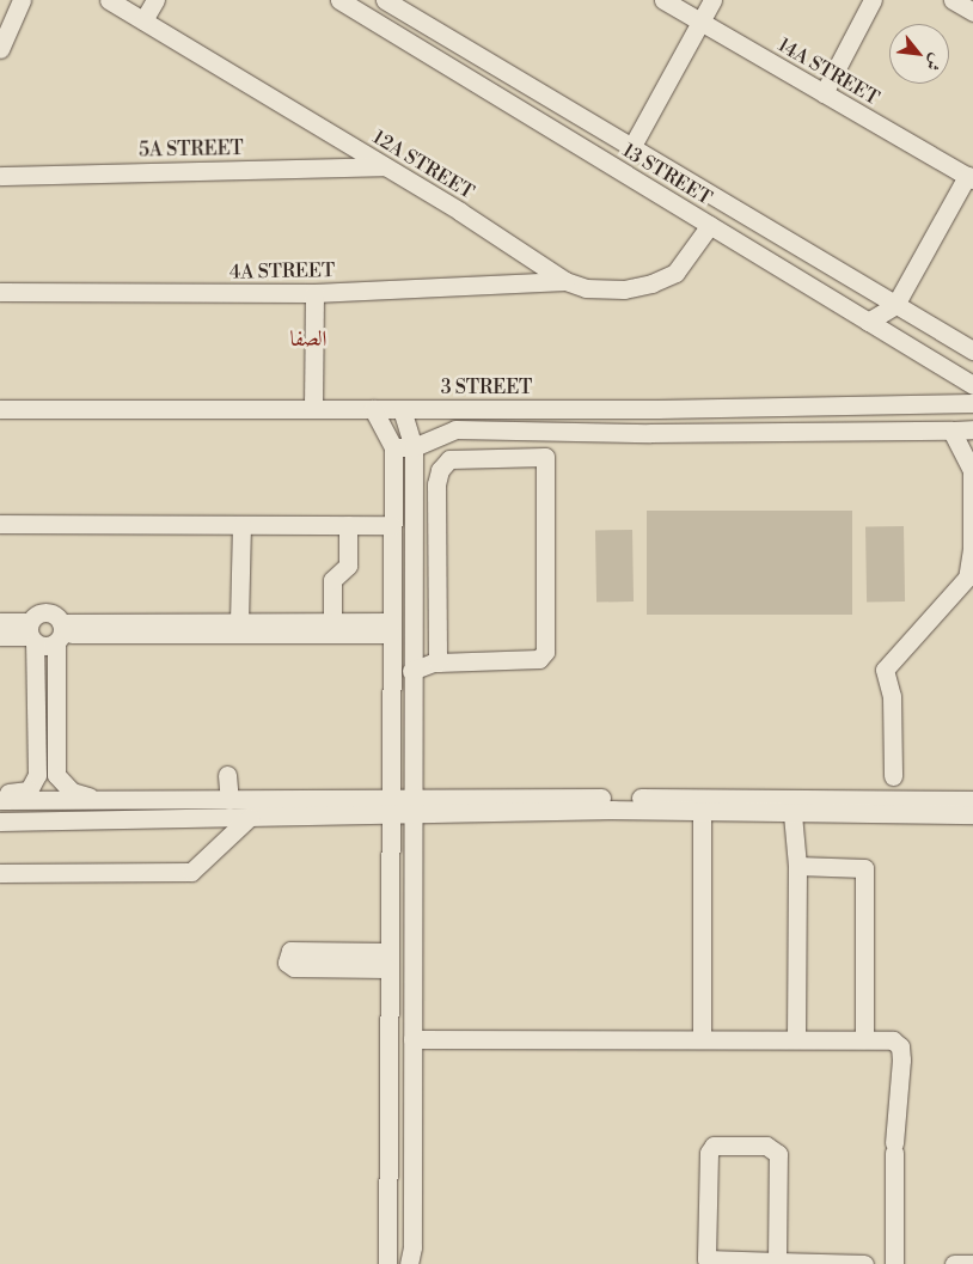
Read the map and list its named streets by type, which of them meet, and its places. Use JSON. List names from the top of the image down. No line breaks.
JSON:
{"streets":{"street":["14A STREET","5A STREET","12A STREET","13 STREET","4A STREET","3 STREET"]},"crossings":[["5A STREET","12A STREET"],["12A STREET","13 STREET"],["12A STREET","4A STREET"]],"districts":["الصفا"],"north":"bottom right"}
